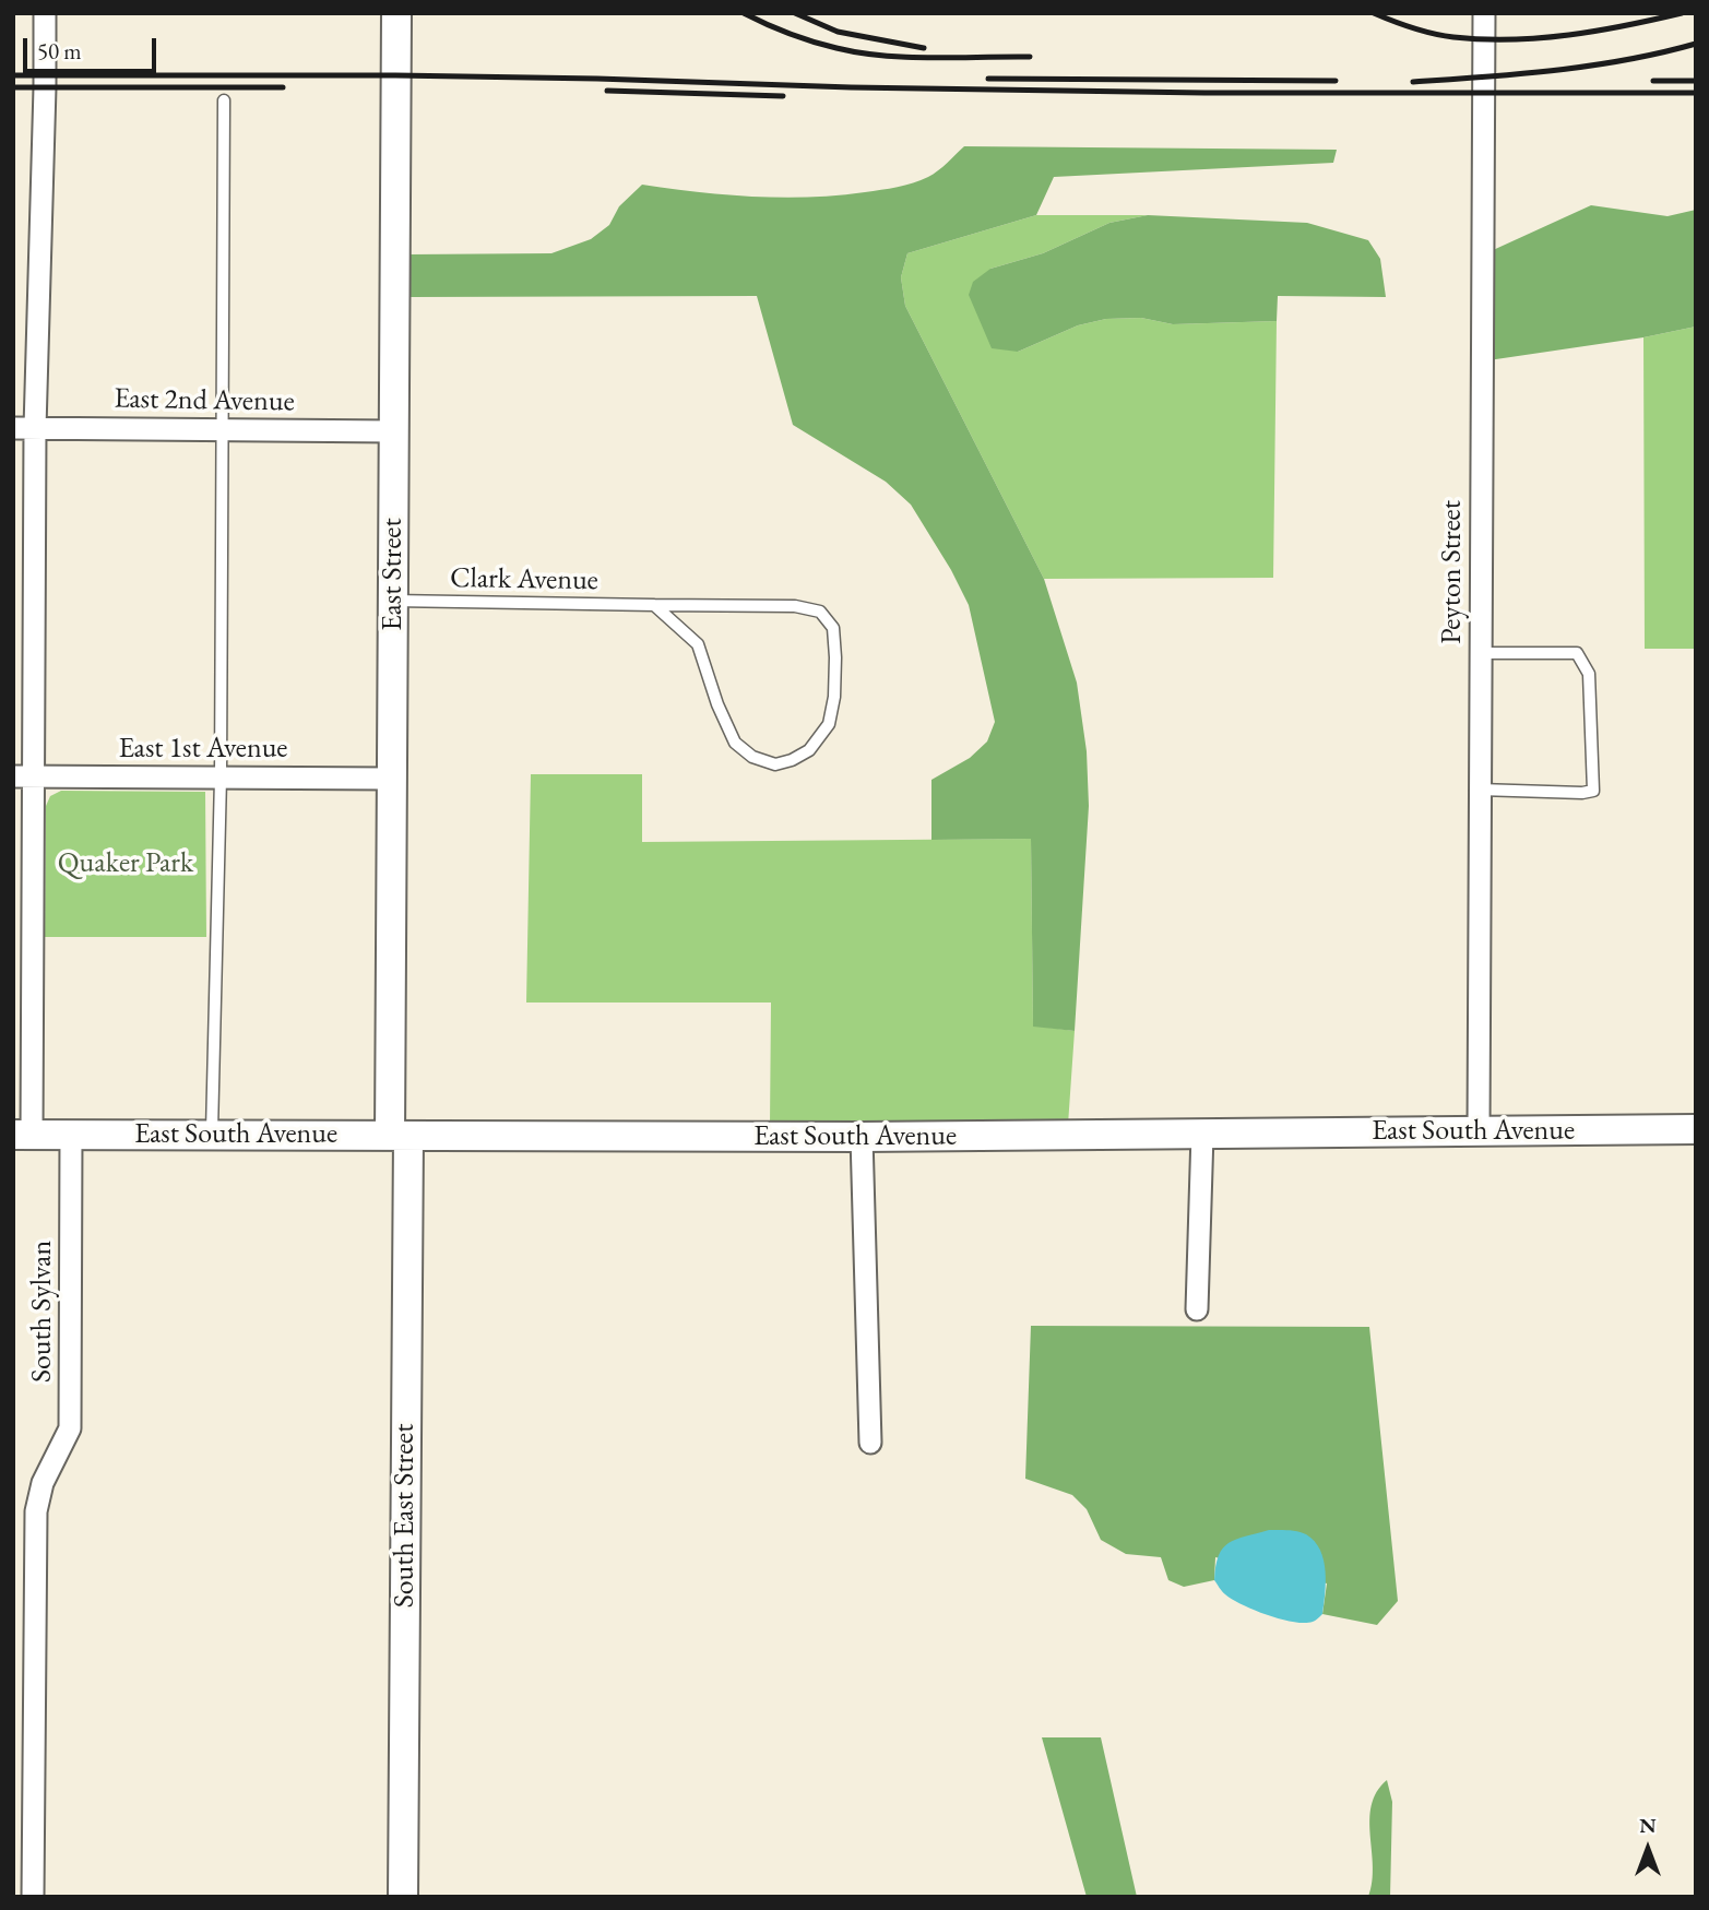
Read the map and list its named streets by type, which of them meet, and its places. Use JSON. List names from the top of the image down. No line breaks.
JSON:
{"streets":{"street":["East 2nd Avenue","Peyton Street","East Street","East 1st Avenue","East South Avenue","South Sylvan","South East Street"],"lane":["Clark Avenue"]},"crossings":[["East 2nd Avenue","East Street"],["Peyton Street","East South Avenue"],["East Street","Clark Avenue"],["East Street","East 1st Avenue"],["East Street","East South Avenue"],["East Street","South East Street"],["East South Avenue","South Sylvan"],["East South Avenue","South East Street"]],"parks":["Quaker Park"],"scale_bar":"50 m","north":"top"}
